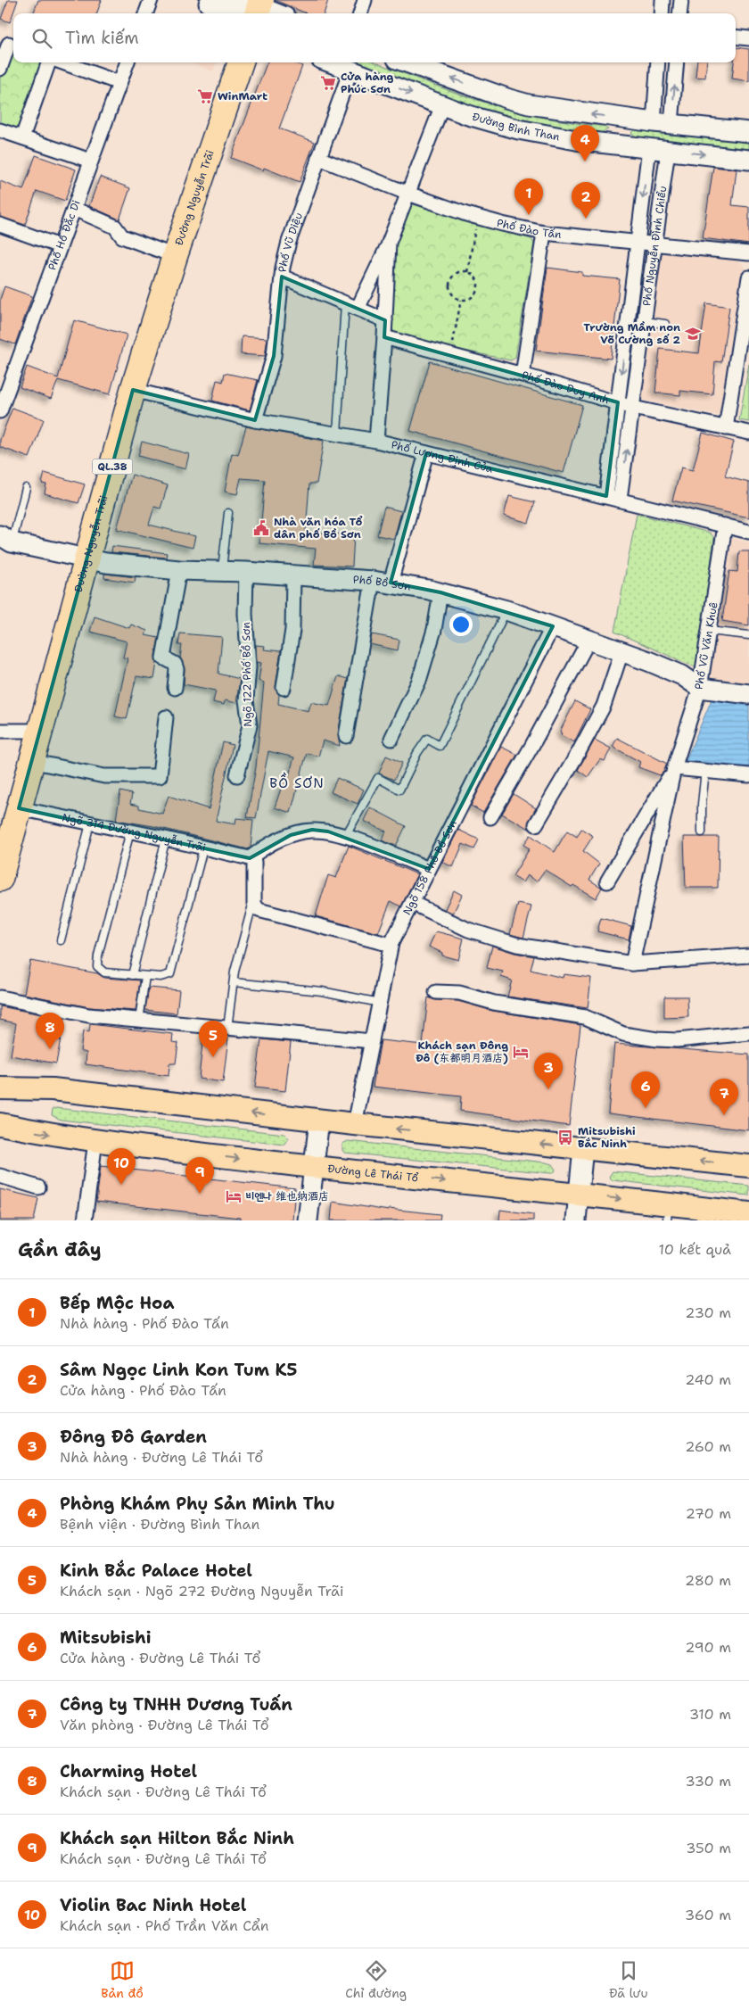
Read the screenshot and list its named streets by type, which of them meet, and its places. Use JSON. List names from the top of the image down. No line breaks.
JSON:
{"streets":{"highway":["Đường Nguyễn Trãi","QL.38"],"main road":["Đường Lê Thái Tổ"],"street":["Đường Bình Than","Phố Đào Tấn","Phố Hồ Đắc Di","Phố Vũ Diệu","Phố Nguyễn Đình Chiểu","Phố Đào Duy Anh","Phố Lương Định Của","Phố Bồ Sơn","Phố Vũ Văn Khuê","Ngõ 122 Phố Bồ Sơn","Ngõ 314 Đường Nguyễn Trãi","Ngõ 158 Phố Bồ Sơn"]},"crossings":[["Đường Bình Than","Phố Vũ Diệu"],["Đường Bình Than","Phố Nguyễn Đình Chiểu"],["Đường Nguyễn Trãi","Phố Lương Định Của"],["Đường Nguyễn Trãi","Phố Bồ Sơn"],["Đường Nguyễn Trãi","Ngõ 314 Đường Nguyễn Trãi"],["Phố Đào Tấn","Phố Vũ Diệu"],["Phố Đào Tấn","Phố Nguyễn Đình Chiểu"],["Phố Vũ Diệu","Phố Lương Định Của"],["Phố Nguyễn Đình Chiểu","Phố Đào Duy Anh"],["Phố Nguyễn Đình Chiểu","Phố Lương Định Của"],["Phố Lương Định Của","Phố Vũ Văn Khuê"],["Phố Bồ Sơn","Phố Vũ Văn Khuê"],["Phố Bồ Sơn","Ngõ 122 Phố Bồ Sơn"],["Phố Bồ Sơn","Ngõ 158 Phố Bồ Sơn"]],"districts":["BỒ SƠN"],"places":{"supermarket":["Cửa hàng Phúc Sơn","WinMart"],"school or university":["Trường Mầm non Võ Cường số 2"],"public building":["Nhà văn hóa Tổ dân phố Bồ Sơn"],"hotel":["Khách sạn Đông Đô (东都明月酒店)","비엔나 维也纳酒店"],"bus stop":["Mitsubishi Bắc Ninh"]},"page":{"search":"Tìm kiếm","pins":["4","1","2","8","5","3","6","7","10","9"],"heading":["Gần đây","10 kết quả"],"list":[{"mark":"1","name":"Bếp Mộc Hoa","note":"Nhà hàng · Phố Đào Tấn","value":"230 m"},{"mark":"2","name":"Sâm Ngọc Linh Kon Tum K5","note":"Cửa hàng · Phố Đào Tấn","value":"240 m"},{"mark":"3","name":"Đông Đô Garden","note":"Nhà hàng · Đường Lê Thái Tổ","value":"260 m"},{"mark":"4","name":"Phòng Khám Phụ Sản Minh Thu","note":"Bệnh viện · Đường Bình Than","value":"270 m"},{"mark":"5","name":"Kinh Bắc Palace Hotel","note":"Khách sạn · Ngõ 272 Đường Nguyễn Trãi","value":"280 m"},{"mark":"6","name":"Mitsubishi","note":"Cửa hàng · Đường Lê Thái Tổ","value":"290 m"},{"mark":"7","name":"Công ty TNHH Dương Tuấn","note":"Văn phòng · Đường Lê Thái Tổ","value":"310 m"},{"mark":"8","name":"Charming Hotel","note":"Khách sạn · Đường Lê Thái Tổ","value":"330 m"},{"mark":"9","name":"Khách sạn Hilton Bắc Ninh","note":"Khách sạn · Đường Lê Thái Tổ","value":"350 m"},{"mark":"10","name":"Violin Bac Ninh Hotel","note":"Khách sạn · Phố Trần Văn Cẩn","value":"360 m"}],"nav":["Bản đồ","Chỉ đường","Đã lưu"]}}
